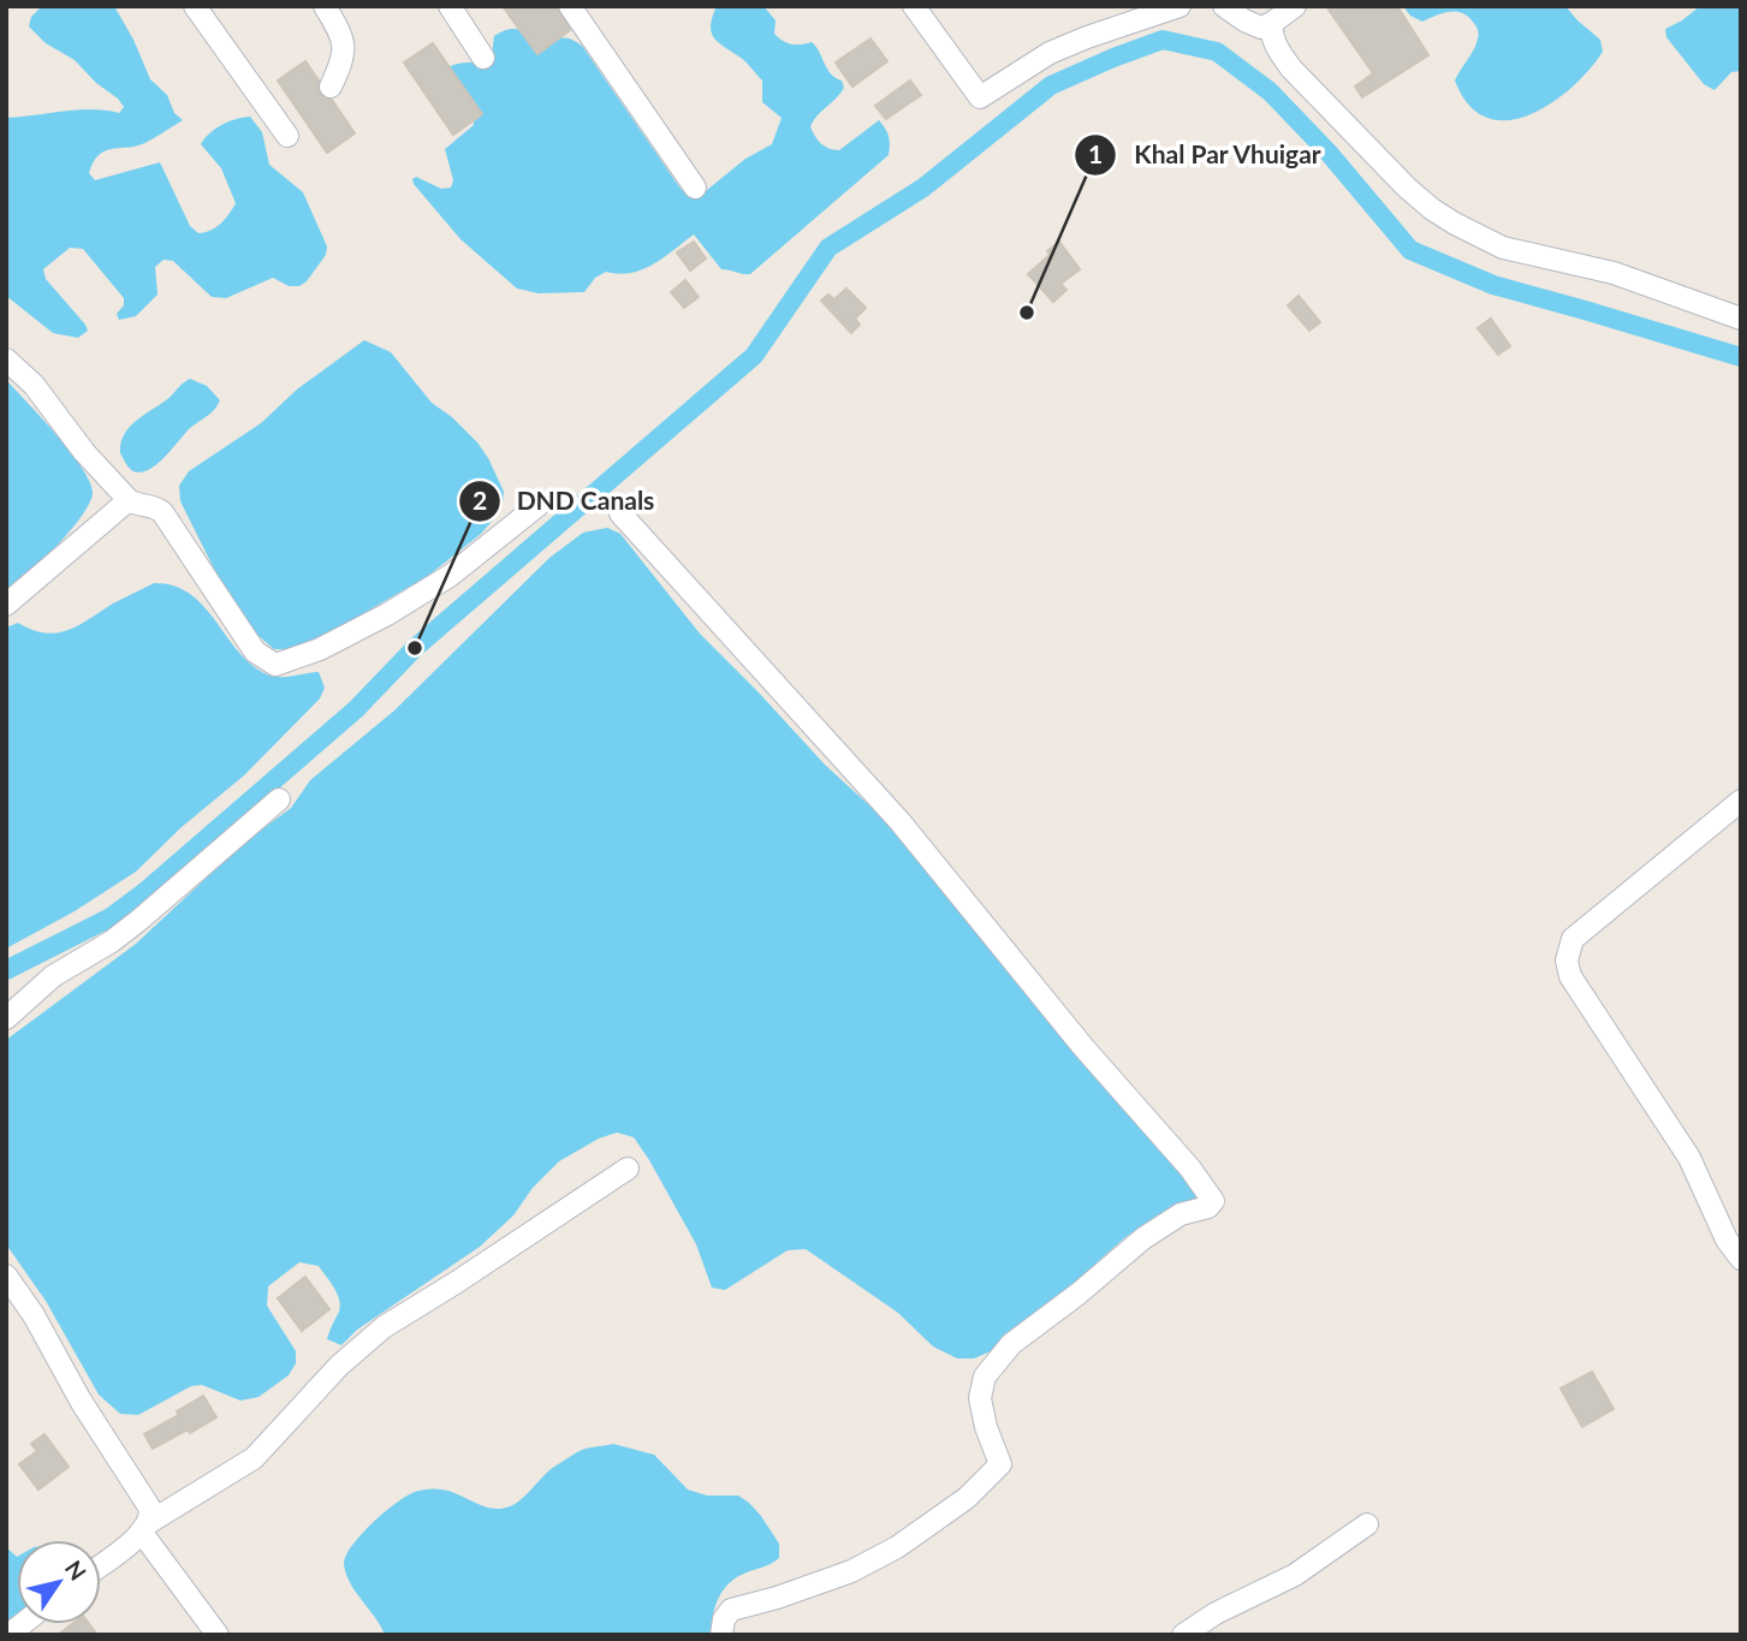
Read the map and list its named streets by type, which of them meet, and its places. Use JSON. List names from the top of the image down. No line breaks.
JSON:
{"places":["Khal Par Vhuigar","DND Canals"],"north":"top right"}
